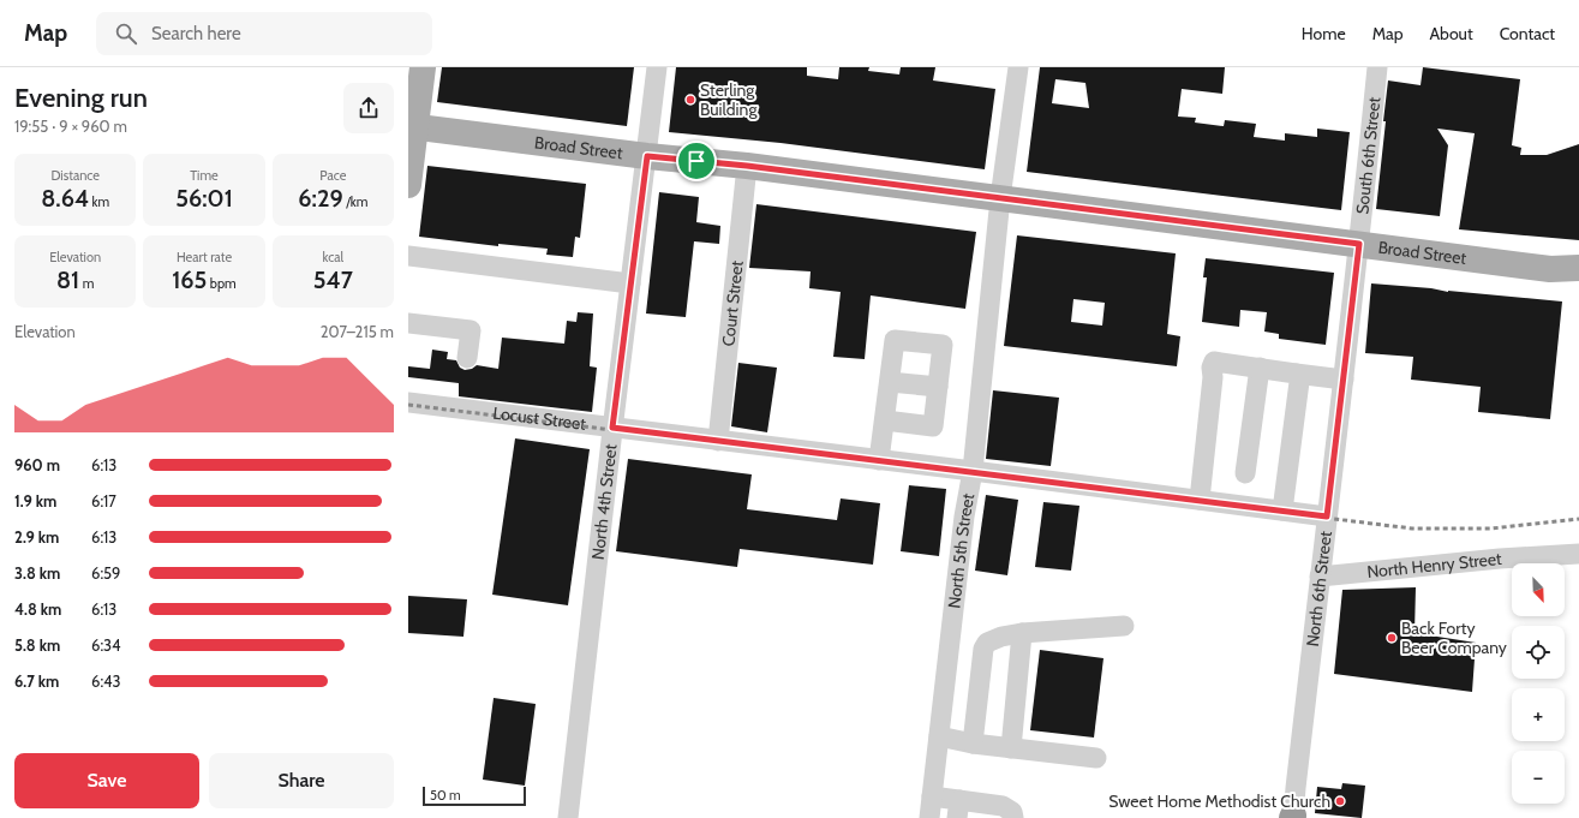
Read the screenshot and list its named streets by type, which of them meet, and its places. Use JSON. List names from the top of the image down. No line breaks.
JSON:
{"streets":{"main road":["Broad Street"],"street":["South 6th Street","Court Street","Locust Street","North 4th Street","North 5th Street","North Henry Street","North 6th Street"]},"crossings":[["Broad Street","South 6th Street"],["Broad Street","Court Street"],["Broad Street","North 4th Street"],["Broad Street","North 5th Street"],["Broad Street","North 6th Street"],["South 6th Street","North 6th Street"],["Court Street","Locust Street"],["Locust Street","North 4th Street"],["Locust Street","North 5th Street"],["Locust Street","North 6th Street"],["North Henry Street","North 6th Street"]],"places":["Sterling Building","Back Forty Beer Company","Sweet Home Methodist Church"],"scale_bar":"50 m","north":"bottom right","page":{"header":"Map","search":"Search here","nav":["Home","Map","About","Contact"],"heading":["Evening run","19:55 · 9 × 960 m"],"stats":[["Distance","8.64 km"],["Time","56:01"],["Pace","6:29 /km"],["Elevation","81 m"],["Heart rate","165 bpm"],["kcal","547"]],"chart":["Elevation","207–215 m"],"list":[{"name":"960 m","note":"6:13"},{"name":"1.9 km","note":"6:17"},{"name":"2.9 km","note":"6:13"},{"name":"3.8 km","note":"6:59"},{"name":"4.8 km","note":"6:13"},{"name":"5.8 km","note":"6:34"},{"name":"6.7 km","note":"6:43"}],"map_buttons":["+","−"],"buttons":["Save","Share"],"scale":"50 m"}}
